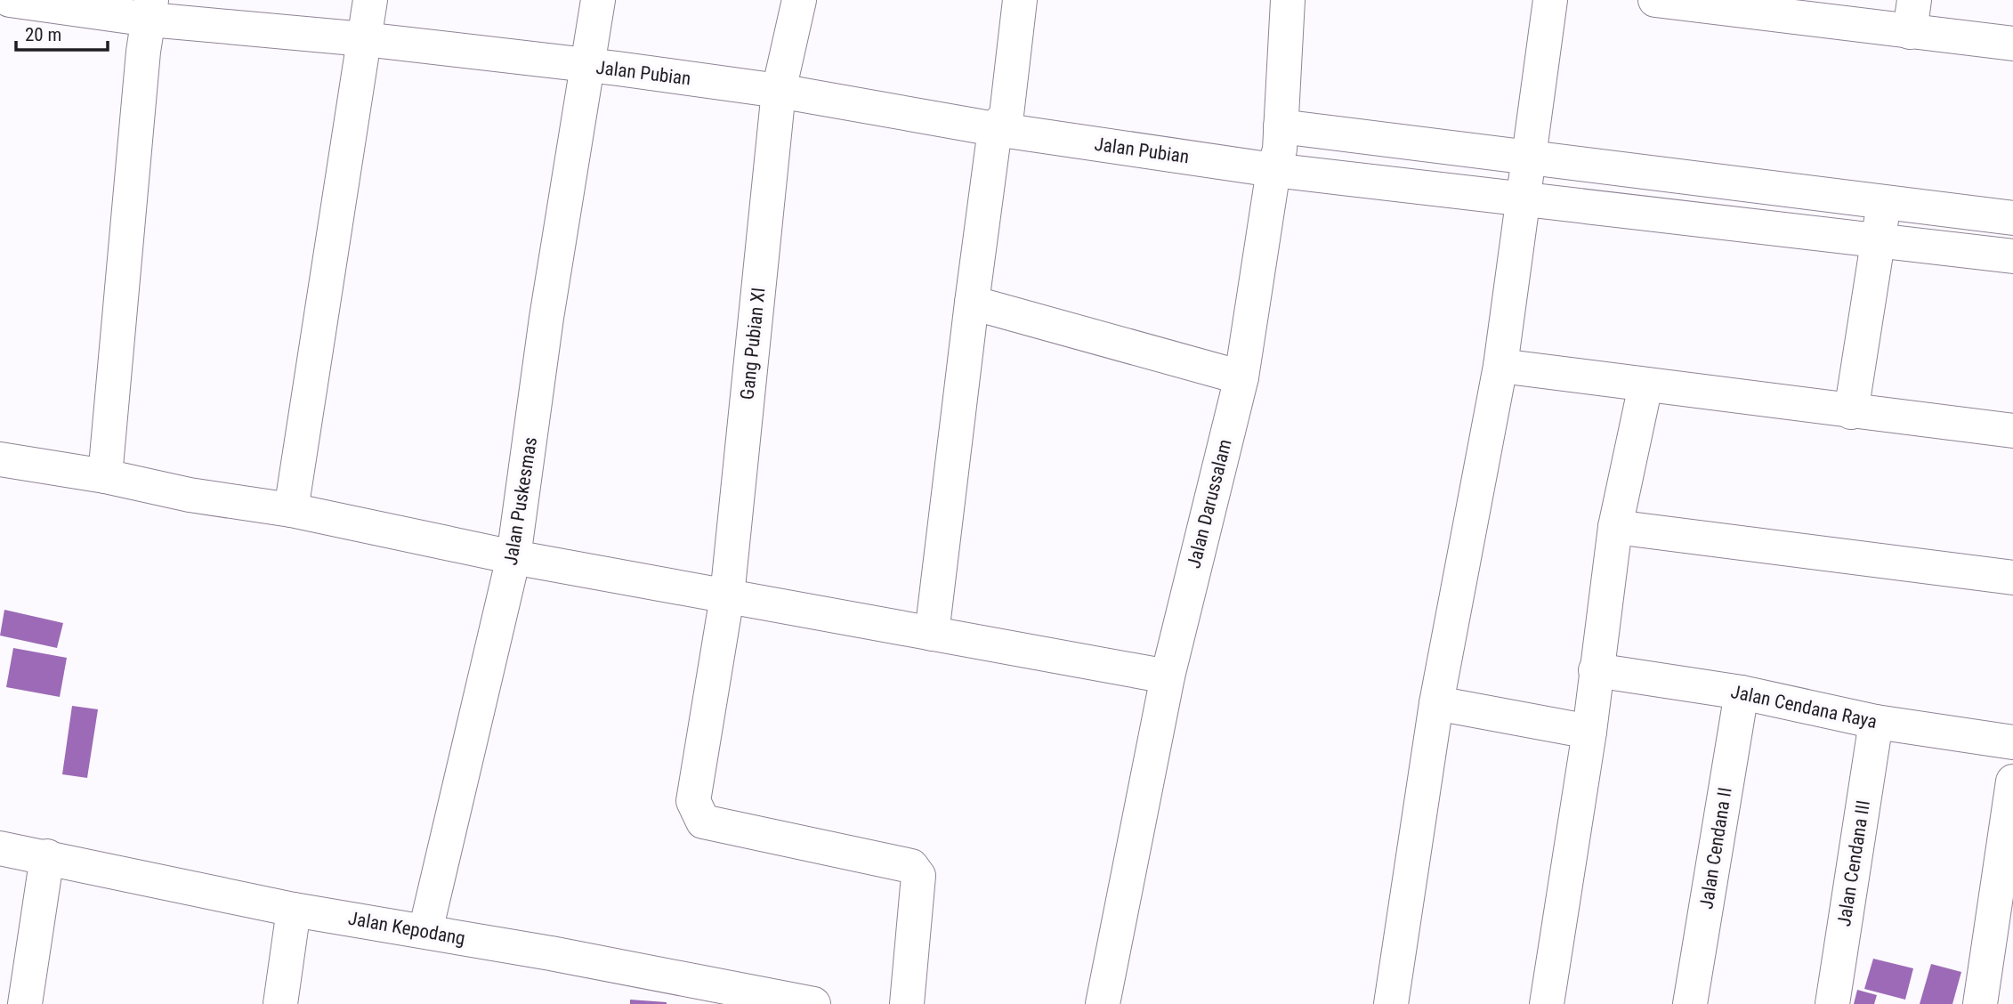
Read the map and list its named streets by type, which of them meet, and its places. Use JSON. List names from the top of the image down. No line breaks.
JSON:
{"streets":{"street":["Jalan Pubian","Gang Pubian XI","Jalan Puskesmas","Jalan Darussalam","Jalan Cendana Raya","Jalan Cendana II","Jalan Cendana III","Jalan Kepodang"]},"crossings":[["Jalan Pubian","Gang Pubian XI"],["Jalan Pubian","Jalan Puskesmas"],["Jalan Pubian","Jalan Darussalam"],["Jalan Puskesmas","Jalan Kepodang"],["Jalan Cendana Raya","Jalan Cendana II"],["Jalan Cendana Raya","Jalan Cendana III"]],"scale_bar":"20 m"}
